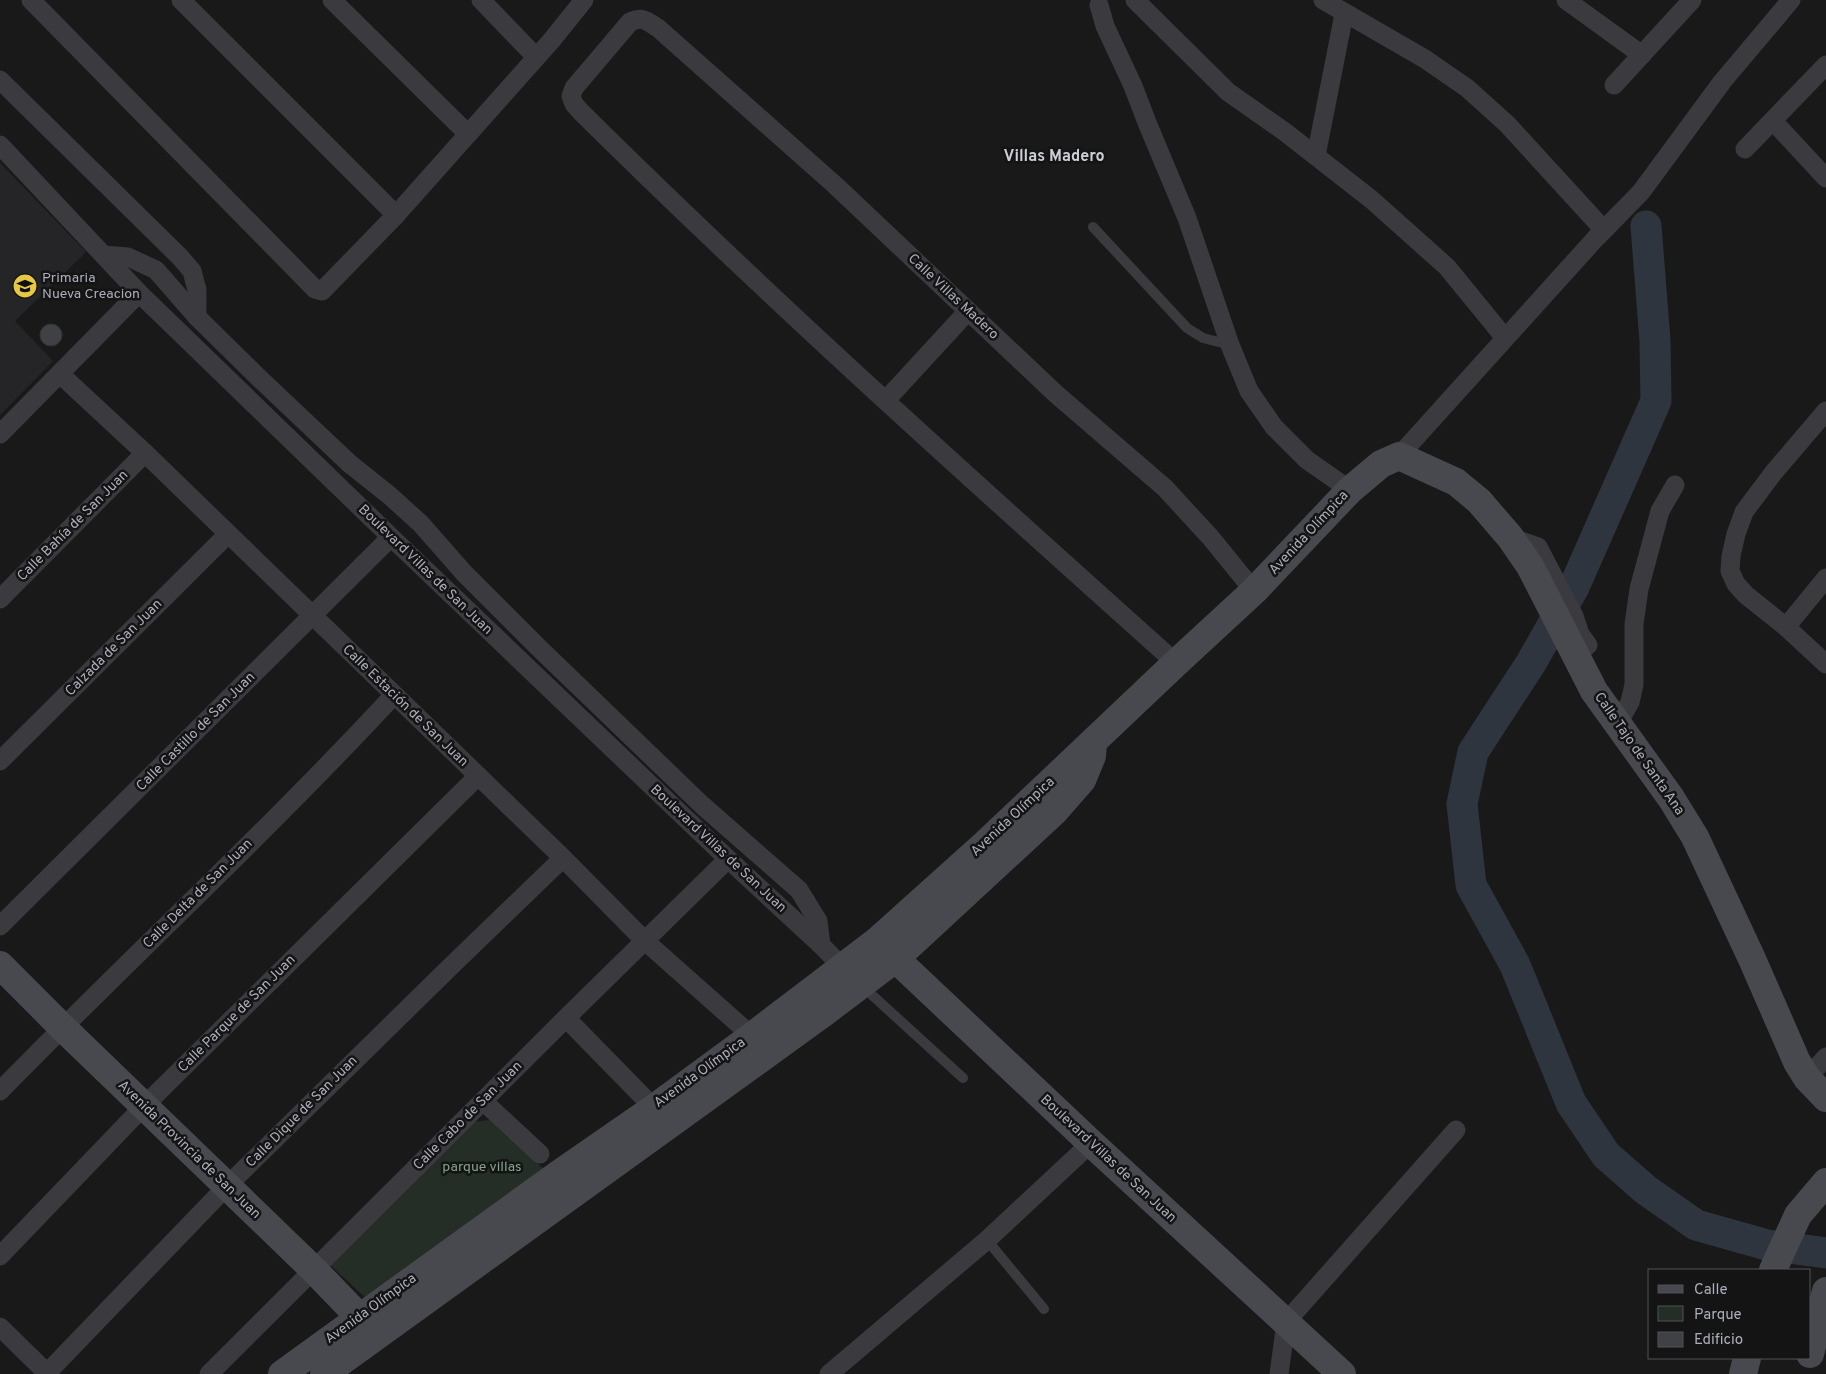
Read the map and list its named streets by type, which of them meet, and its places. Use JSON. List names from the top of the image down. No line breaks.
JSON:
{"streets":{"street":["Calle Villas Madero","Calle Bahía de San Juan","Avenida Olímpica","Boulevard Villas de San Juan","Calzada de San Juan","Calle Estación de San Juan","Calle Castillo de San Juan","Calle Tajo de Santa Ana","Calle Delta de San Juan","Calle Parque de San Juan","Calle Dique de San Juan","Calle Cabo de San Juan","Avenida Provincia de San Juan"]},"crossings":[["Calle Villas Madero","Avenida Olímpica"],["Calle Bahía de San Juan","Calle Estación de San Juan"],["Avenida Olímpica","Boulevard Villas de San Juan"],["Avenida Olímpica","Calle Estación de San Juan"],["Avenida Olímpica","Calle Tajo de Santa Ana"],["Avenida Olímpica","Avenida Provincia de San Juan"],["Boulevard Villas de San Juan","Calle Castillo de San Juan"],["Boulevard Villas de San Juan","Calle Cabo de San Juan"],["Calzada de San Juan","Calle Estación de San Juan"],["Calle Estación de San Juan","Calle Castillo de San Juan"],["Calle Estación de San Juan","Calle Delta de San Juan"],["Calle Estación de San Juan","Calle Parque de San Juan"],["Calle Estación de San Juan","Calle Dique de San Juan"],["Calle Estación de San Juan","Calle Cabo de San Juan"],["Calle Delta de San Juan","Avenida Provincia de San Juan"],["Calle Parque de San Juan","Avenida Provincia de San Juan"],["Calle Dique de San Juan","Avenida Provincia de San Juan"],["Calle Cabo de San Juan","Avenida Provincia de San Juan"]],"districts":["Villas Madero"],"parks":["parque villas"],"places":{"school or university":["Primaria Nueva Creacion"]},"legend":["Calle","Parque","Edificio"]}
